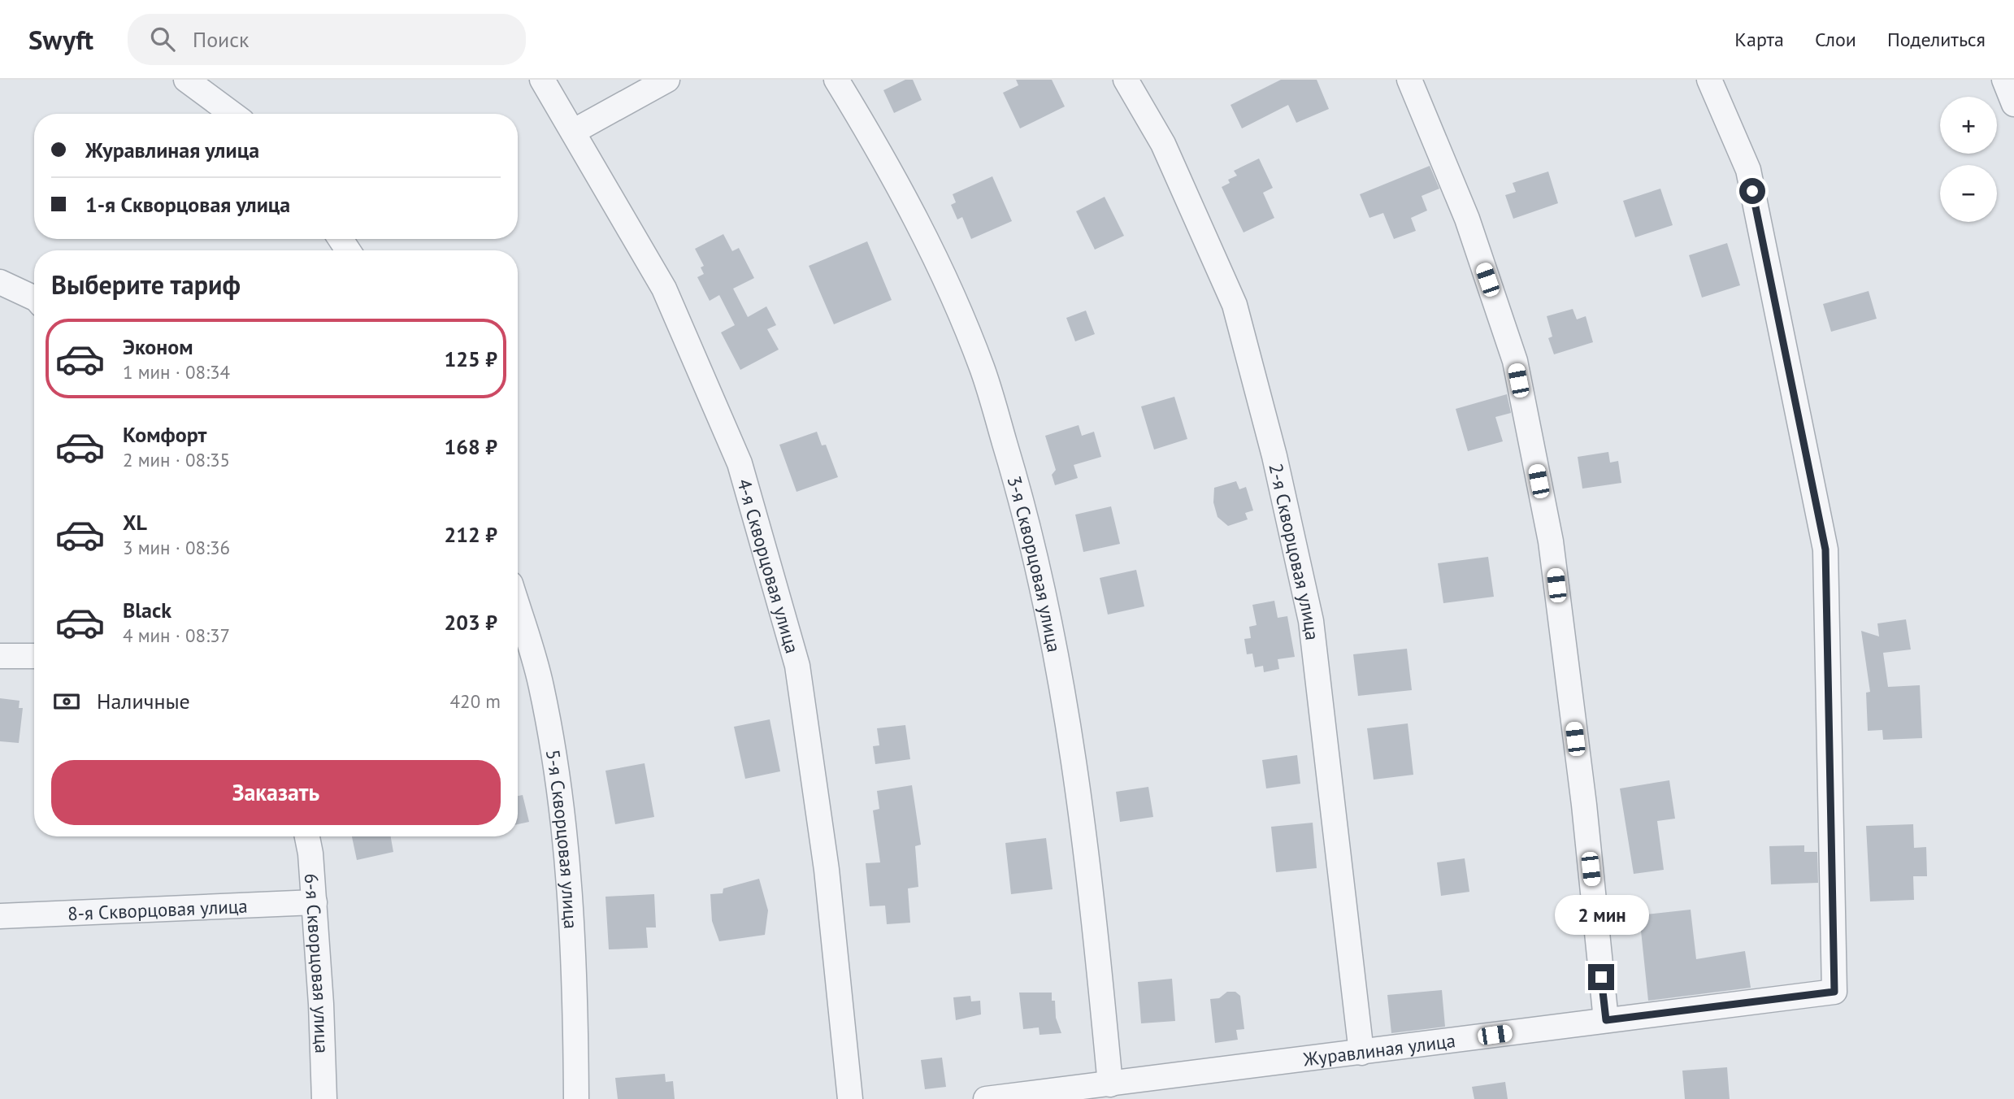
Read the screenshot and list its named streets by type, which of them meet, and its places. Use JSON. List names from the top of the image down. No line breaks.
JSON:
{"streets":{"street":["2-я Скворцовая улица","3-я Скворцовая улица","4-я Скворцовая улица","5-я Скворцовая улица","8-я Скворцовая улица","6-я Скворцовая улица","Журавлиная улица"]},"crossings":[["2-я Скворцовая улица","Журавлиная улица"],["3-я Скворцовая улица","Журавлиная улица"],["8-я Скворцовая улица","6-я Скворцовая улица"]],"page":{"header":"Swyft","search":"Поиск","nav":["Карта","Слои","Поделиться"],"map_buttons":["+","−"],"banner":["Журавлиная улица","1-я Скворцовая улица"],"heading":"Выберите тариф","list":[{"name":"Эконом","note":"1 мин · 08:34","value":"125 ₽"},{"name":"Комфорт","note":"2 мин · 08:35","value":"168 ₽"},{"name":"XL","note":"3 мин · 08:36","value":"212 ₽"},{"name":"Black","note":"4 мин · 08:37","value":"203 ₽"}],"pay":["Наличные","420 m"],"buttons":"Заказать","bubble":"2 мин"}}
